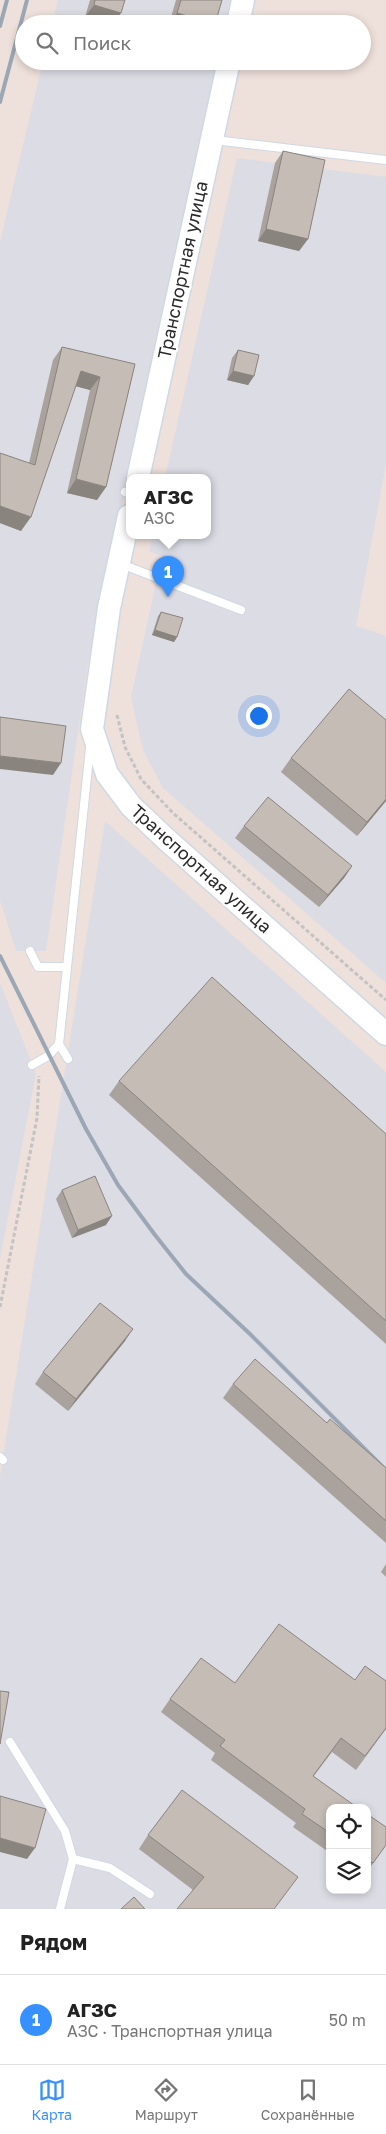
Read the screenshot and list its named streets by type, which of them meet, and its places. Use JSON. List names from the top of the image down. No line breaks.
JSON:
{"streets":{"street":["Транспортная улица"]},"page":{"search":"Поиск","popup":["АГЗС","АЗС"],"pins":"1","heading":"Рядом","list":[{"mark":"1","name":"АГЗС","note":"АЗС · Транспортная улица","value":"50 m"}],"nav":["Карта","Маршрут","Сохранённые"]}}
